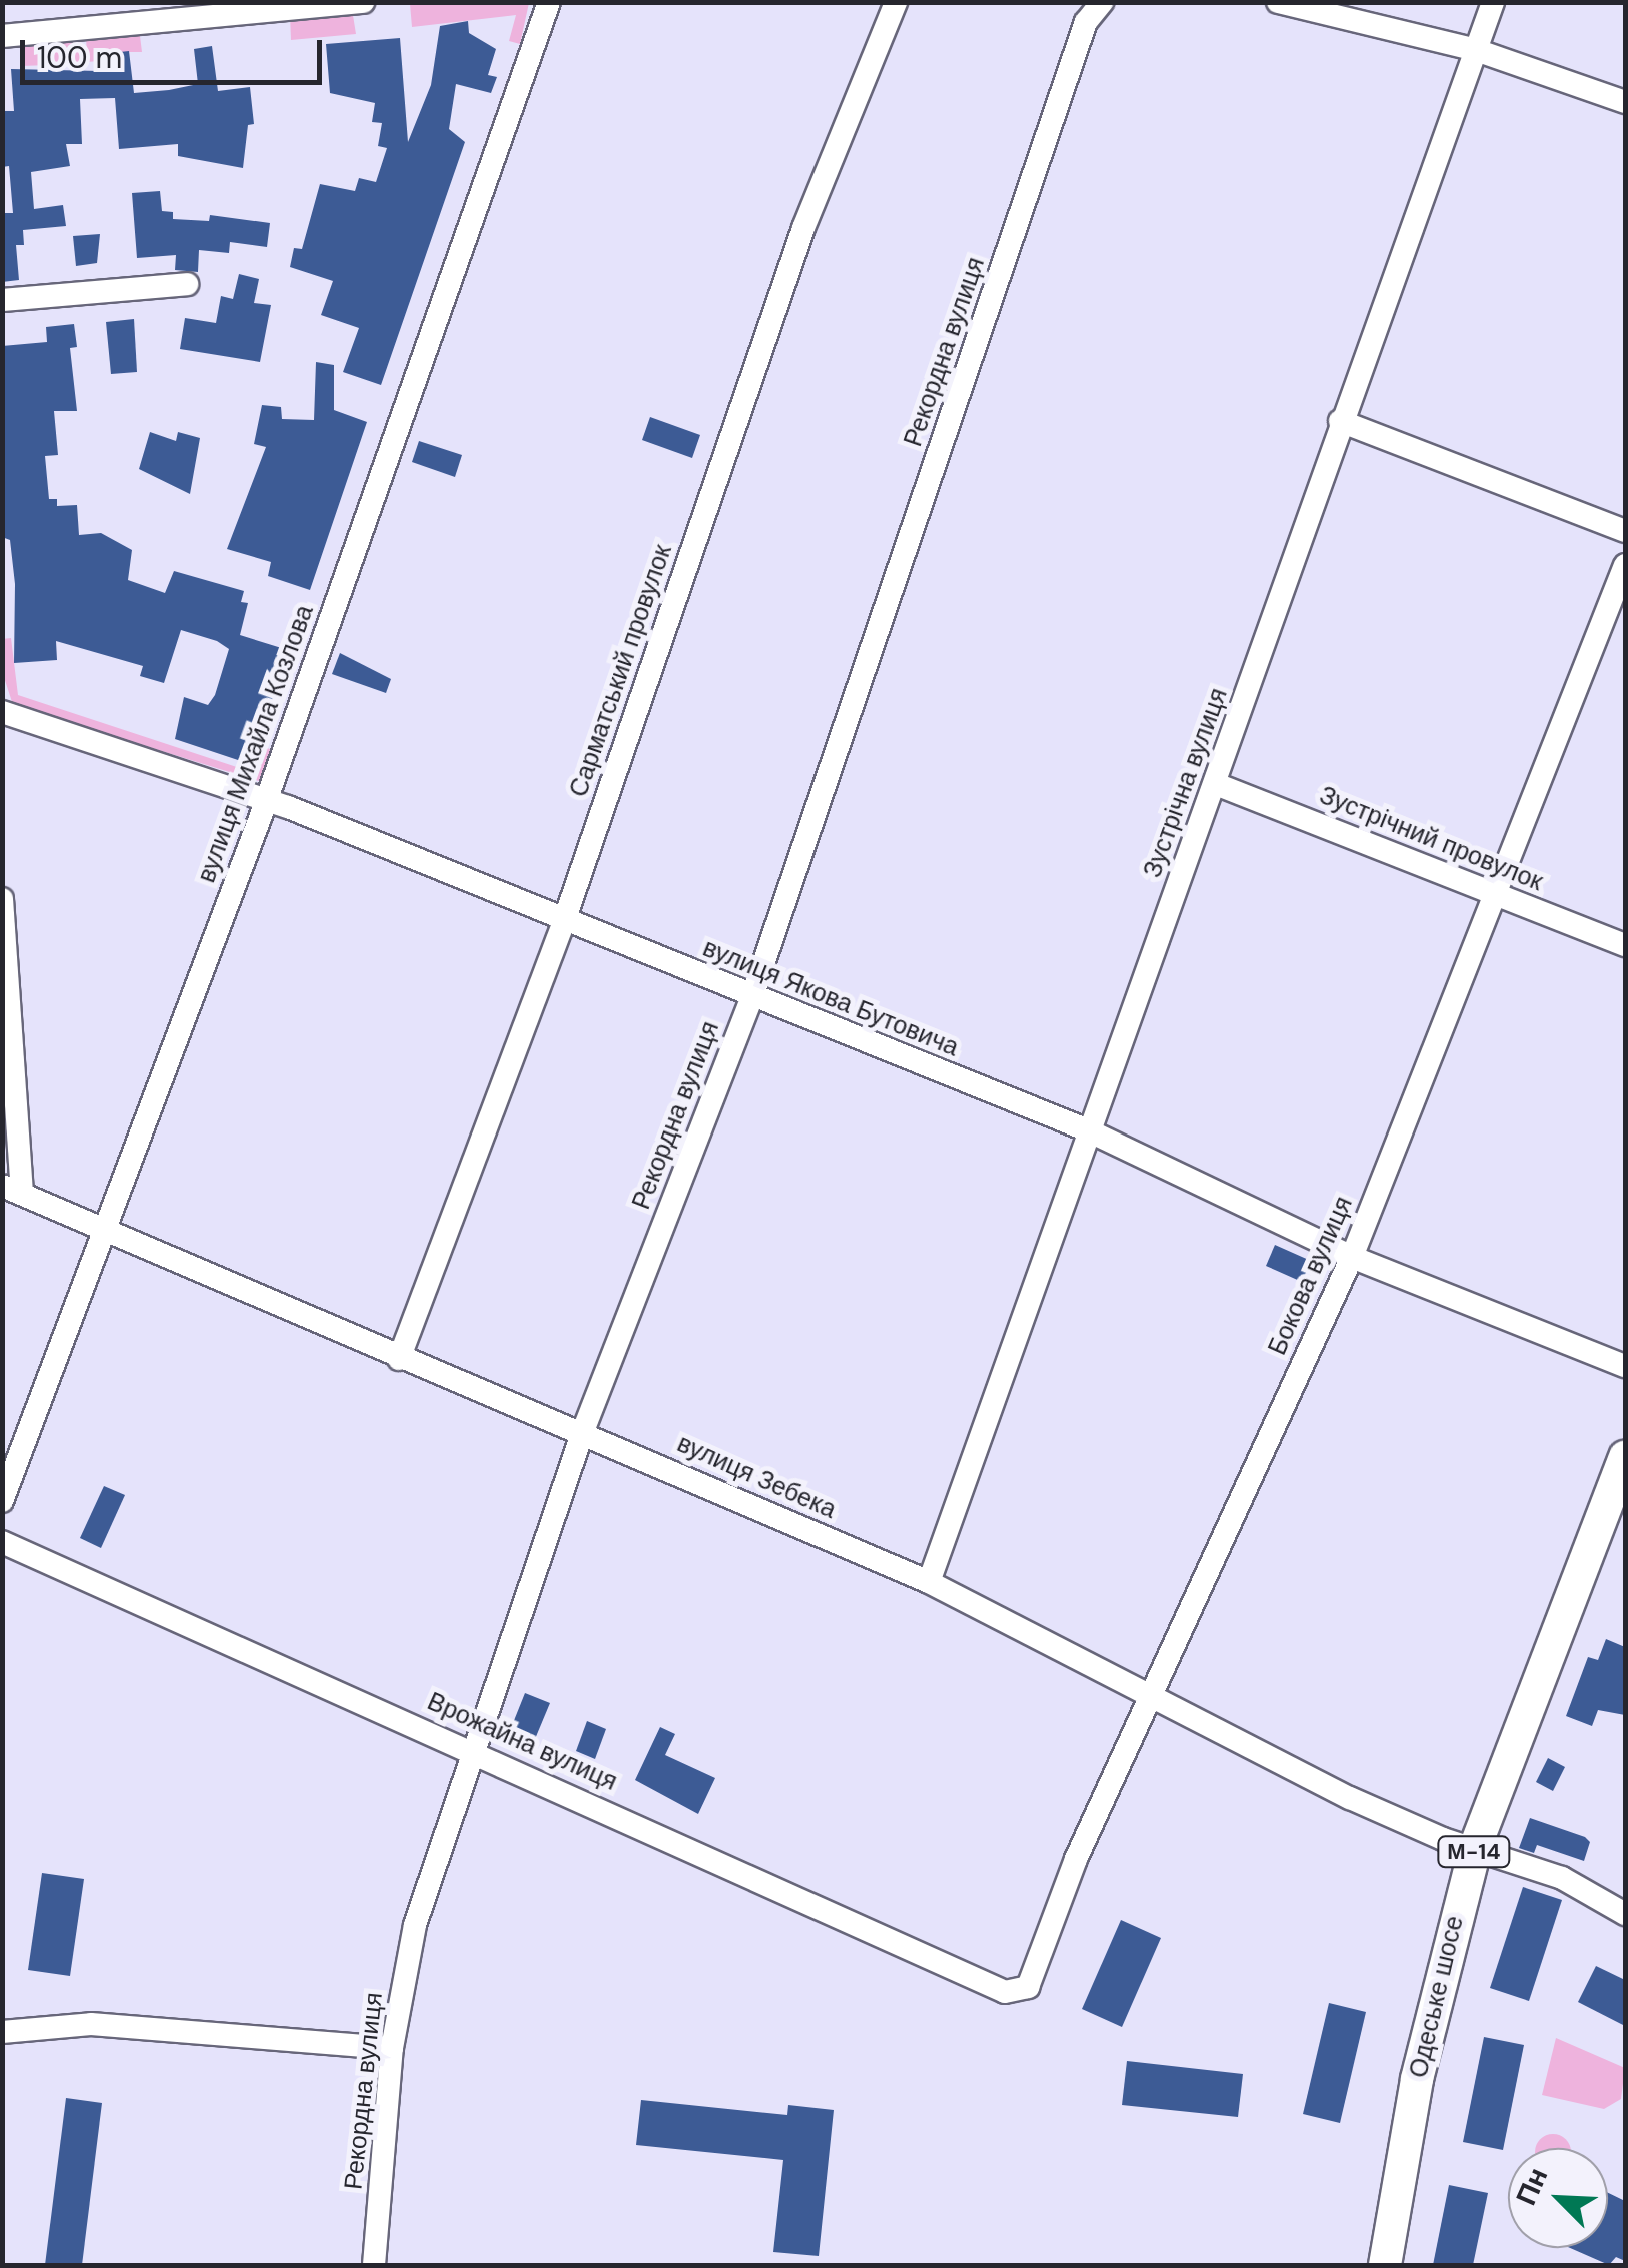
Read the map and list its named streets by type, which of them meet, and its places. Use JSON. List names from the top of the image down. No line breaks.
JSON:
{"streets":{"highway":["М-14","Одеське шосе"],"street":["Рекордна вулиця","Сарматський провулок","вулиця Михайла Козлова","Зустрічна вулиця","Зустрічний провулок","вулиця Якова Бутовича","Бокова вулиця","вулиця Зебека","Врожайна вулиця"]},"crossings":[["Рекордна вулиця","вулиця Якова Бутовича"],["Рекордна вулиця","вулиця Зебека"],["Рекордна вулиця","Врожайна вулиця"],["Сарматський провулок","вулиця Якова Бутовича"],["Сарматський провулок","вулиця Зебека"],["вулиця Михайла Козлова","вулиця Якова Бутовича"],["вулиця Михайла Козлова","вулиця Зебека"],["Зустрічна вулиця","Зустрічний провулок"],["Зустрічна вулиця","вулиця Якова Бутовича"],["Зустрічна вулиця","вулиця Зебека"],["Зустрічний провулок","Бокова вулиця"],["вулиця Якова Бутовича","Бокова вулиця"],["Бокова вулиця","вулиця Зебека"],["Бокова вулиця","Врожайна вулиця"],["вулиця Зебека","Одеське шосе"]],"scale_bar":"100 m","north":"top left"}
